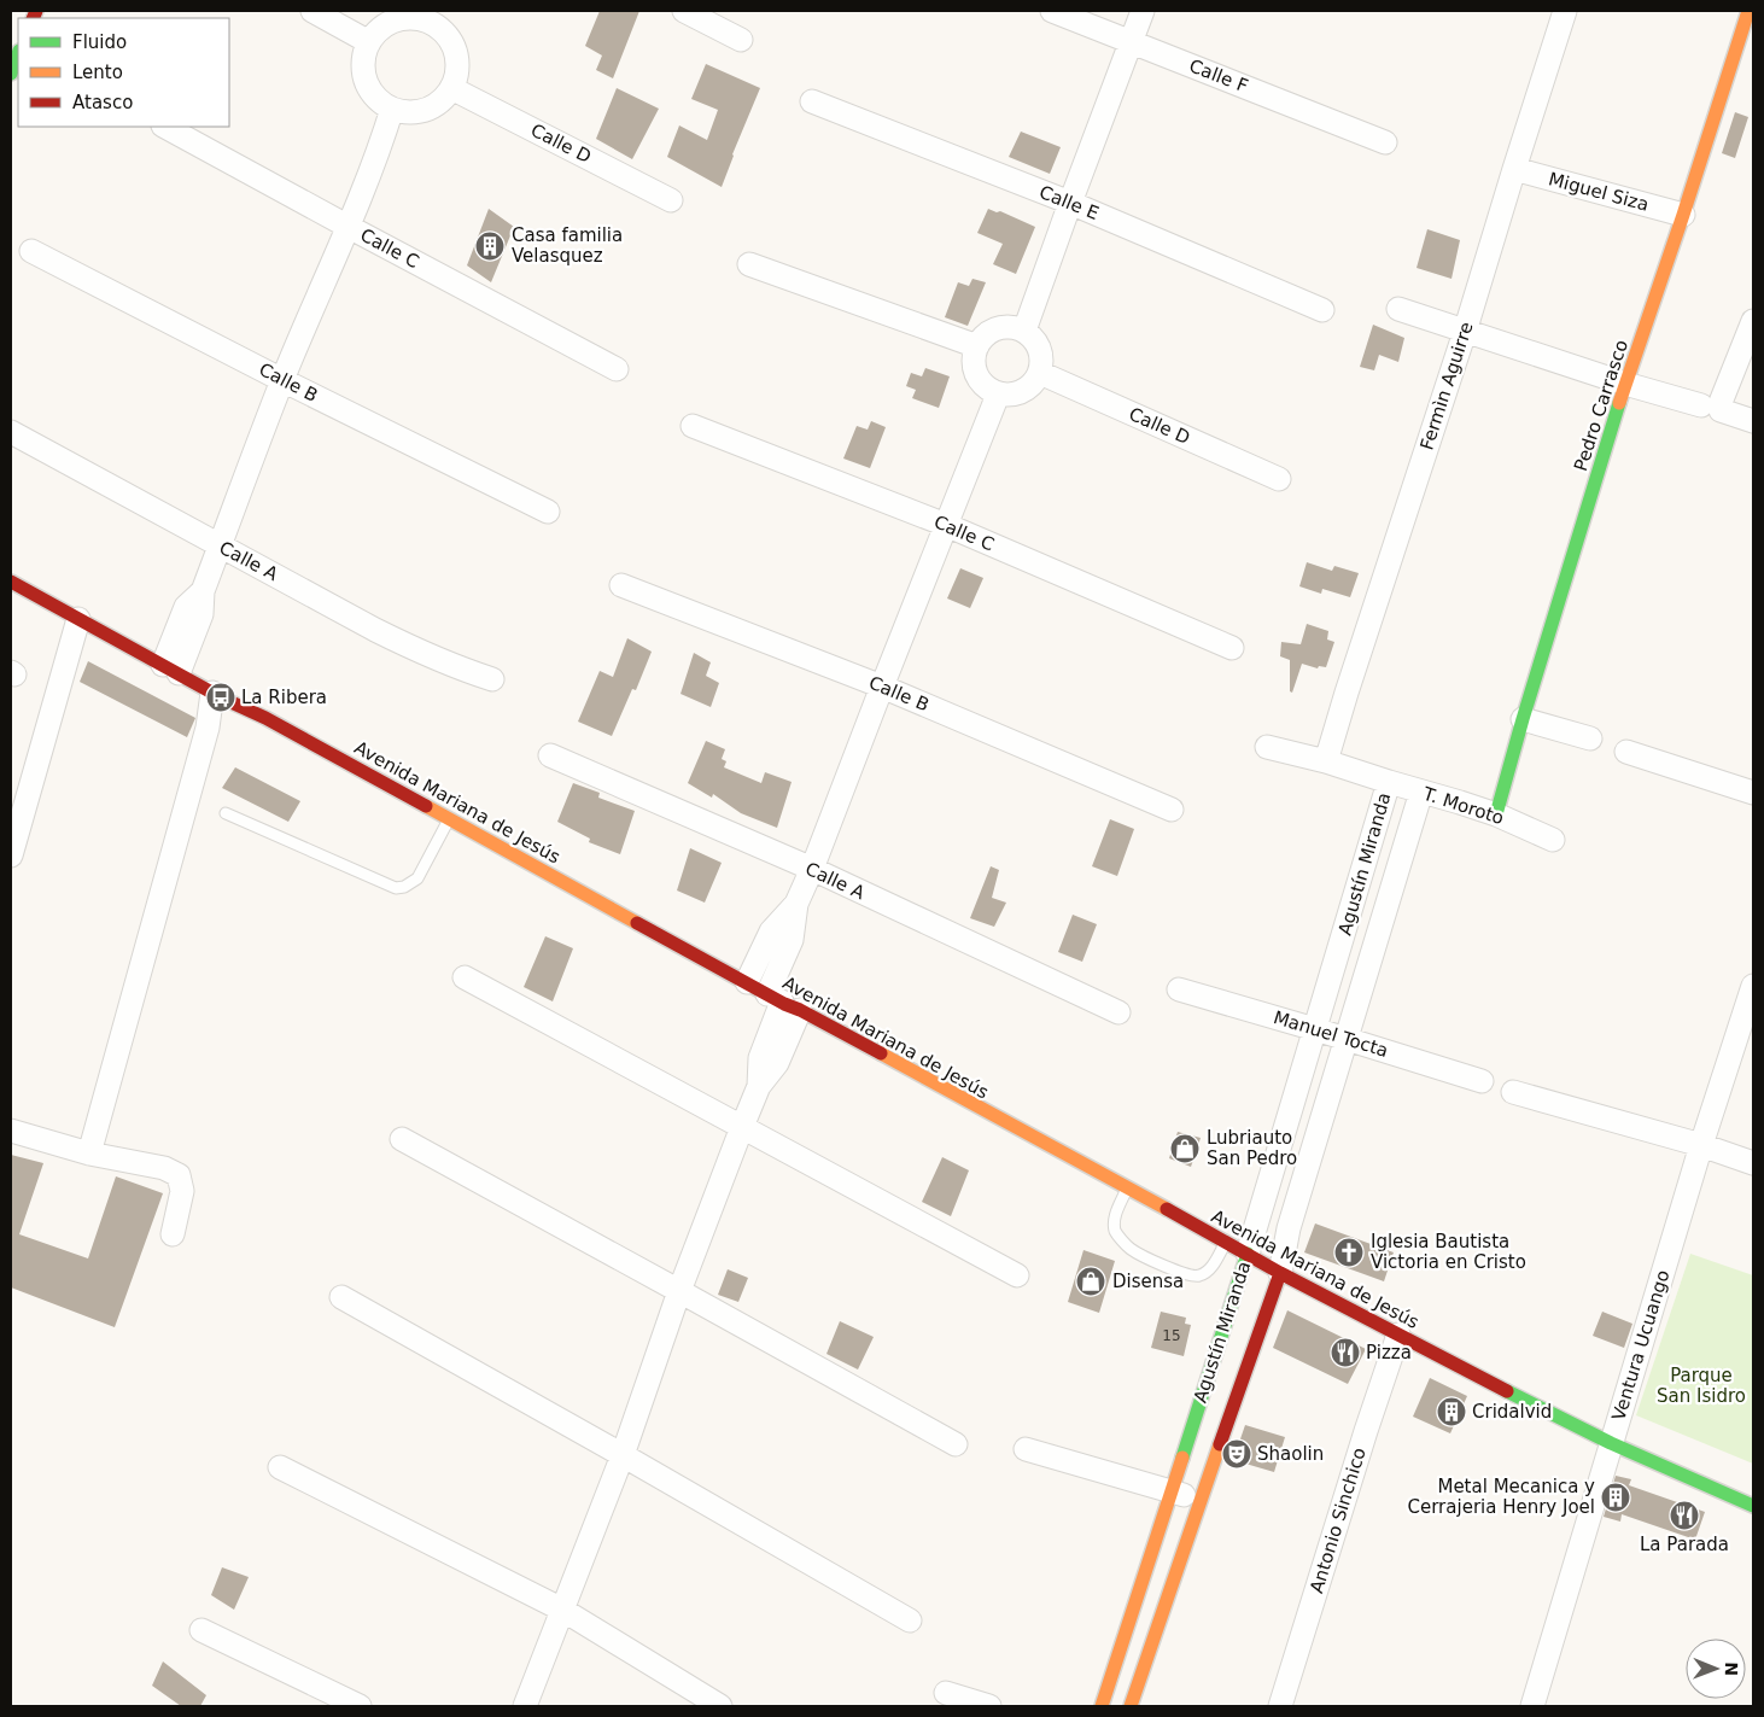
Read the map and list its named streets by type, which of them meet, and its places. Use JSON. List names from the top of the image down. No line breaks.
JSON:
{"streets":{"street":["Calle F","Calle D","Miguel Siza","Calle E","Calle C","Calle B","Fermìn Aguirre","Pedro Carrasco","Calle A","Avenida Mariana de Jesús","T. Moroto","Agustín Miranda","Manuel Tocta","Ventura Ucuango","Antonio Sinchico"]},"crossings":[["Miguel Siza","Fermìn Aguirre"],["Miguel Siza","Pedro Carrasco"],["Fermìn Aguirre","T. Moroto"],["Pedro Carrasco","T. Moroto"],["Avenida Mariana de Jesús","Agustín Miranda"],["Avenida Mariana de Jesús","Ventura Ucuango"],["Avenida Mariana de Jesús","Antonio Sinchico"],["T. Moroto","Agustín Miranda"],["Agustín Miranda","Manuel Tocta"]],"parks":["Parque San Isidro"],"places":{"building":["Casa familia Velasquez","Cridalvid","Metal Mecanica y Cerrajeria Henry Joel"],"bus stop":["La Ribera"],"shop":["Lubriauto San Pedro","Disensa"],"church":["Iglesia Bautista Victoria en Cristo"],"restaurant":["Pizza","La Parada"],"theatre":["Shaolin"]},"house_numbers":["15"],"legend":["Fluido","Lento","Atasco"],"north":"right"}
